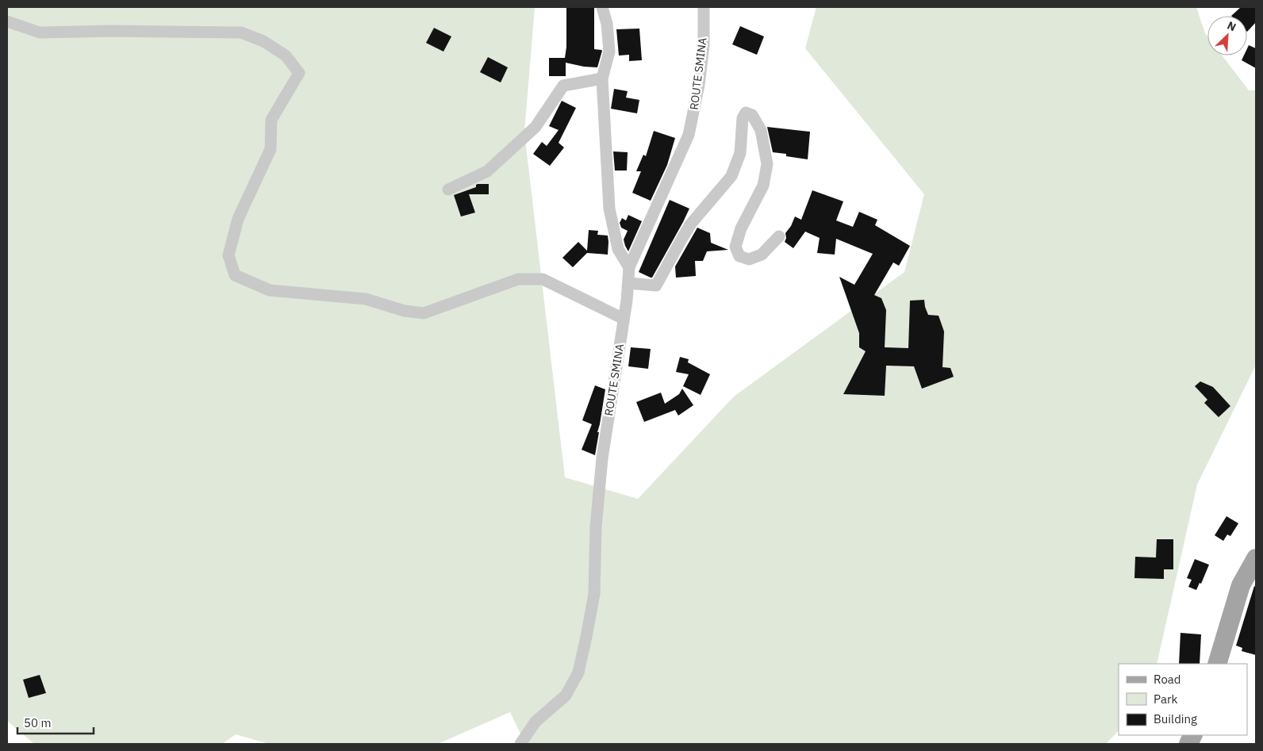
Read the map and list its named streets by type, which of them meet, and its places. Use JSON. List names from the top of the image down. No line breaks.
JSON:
{"streets":{"street":["ROUTE SMINA"]},"legend":["Road","Park","Building"],"scale_bar":"50 m","north":"top right"}
